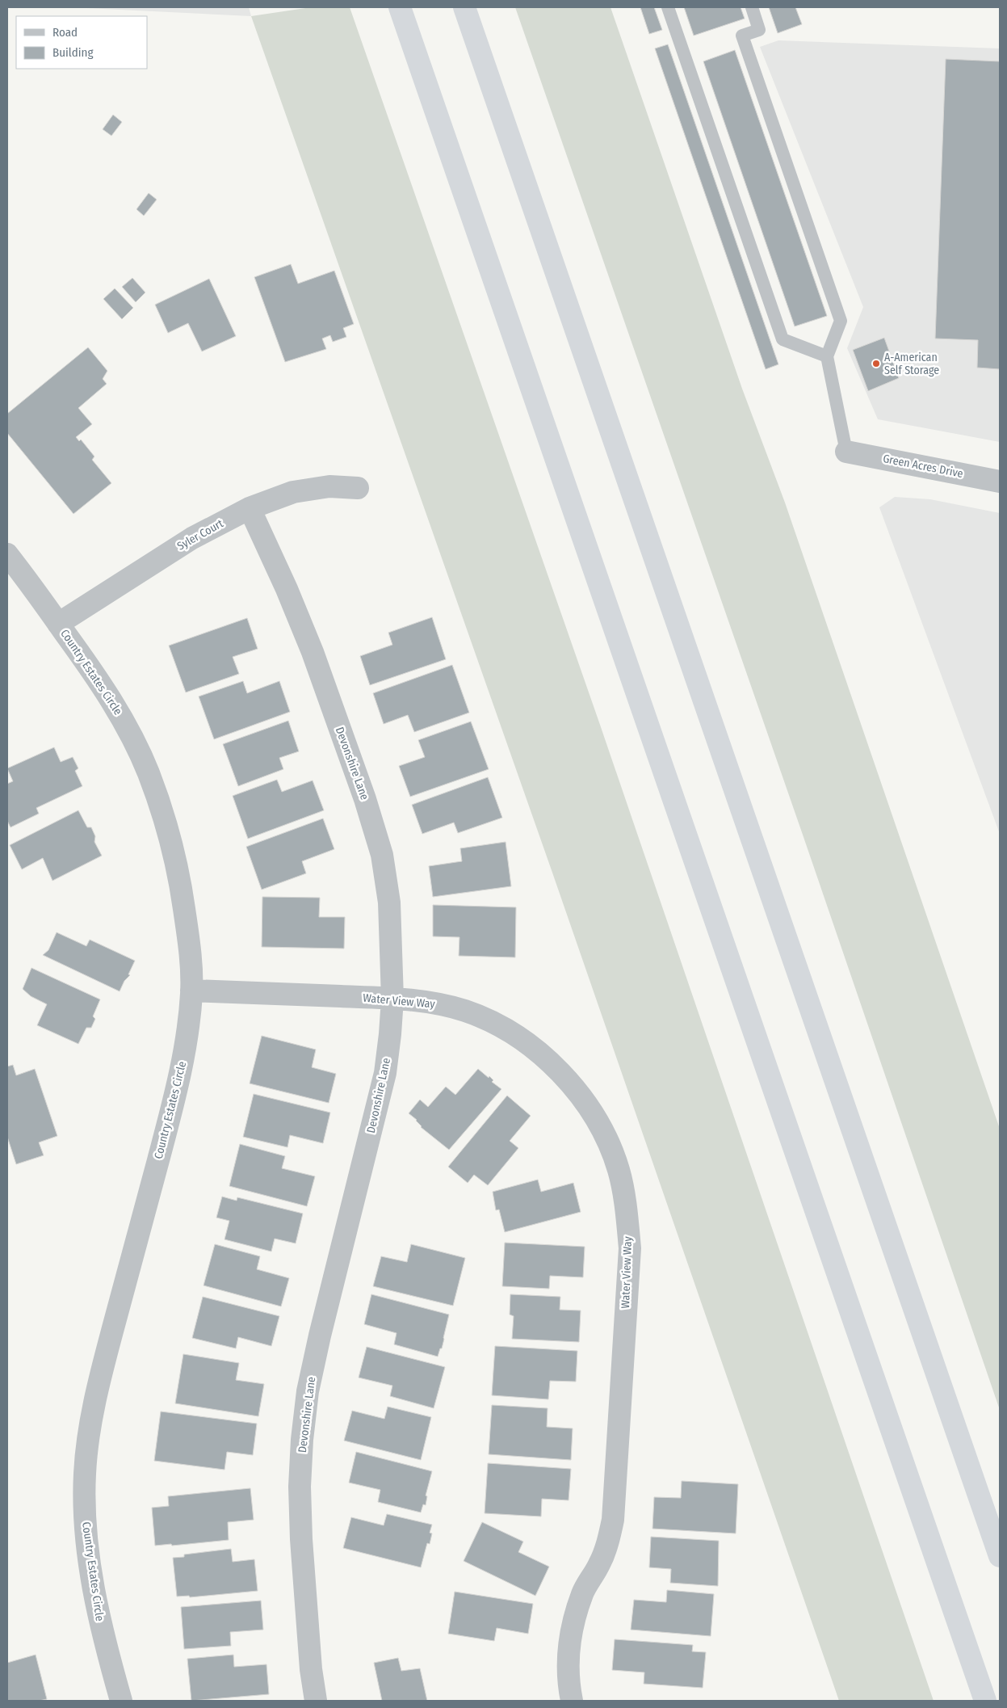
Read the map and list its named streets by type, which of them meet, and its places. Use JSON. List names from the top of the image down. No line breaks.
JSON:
{"streets":{"street":["Green Acres Drive","Syler Court","Country Estates Circle","Devonshire Lane","Water View Way"]},"crossings":[["Syler Court","Country Estates Circle"],["Syler Court","Devonshire Lane"],["Country Estates Circle","Water View Way"],["Devonshire Lane","Water View Way"]],"places":["A-American Self Storage"],"legend":["Road","Building"]}
